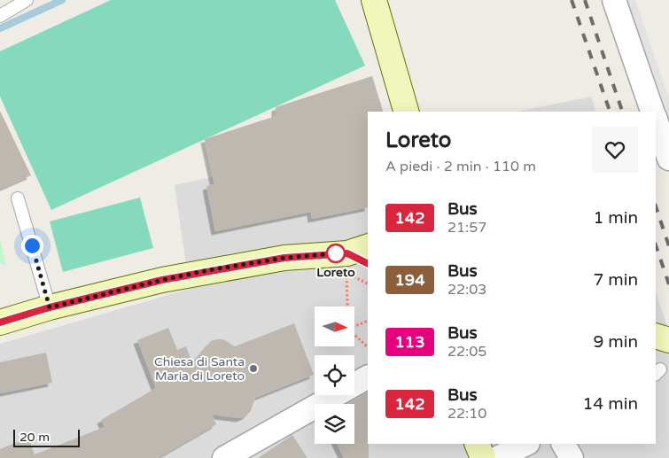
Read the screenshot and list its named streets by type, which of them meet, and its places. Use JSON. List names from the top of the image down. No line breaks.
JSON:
{"places":["Loreto","Chiesa di Santa Maria di Loreto"],"lines":["bus line 142"],"scale_bar":"20 m","north":"right","page":{"heading":["Loreto","A piedi · 2 min · 110 m"],"list":[{"mark":"142","name":"Bus","note":"21:57","value":"1 min"},{"mark":"194","name":"Bus","note":"22:03","value":"7 min"},{"mark":"113","name":"Bus","note":"22:05","value":"9 min"},{"mark":"142","name":"Bus","note":"22:10","value":"14 min"}],"scale":"20 m"}}
